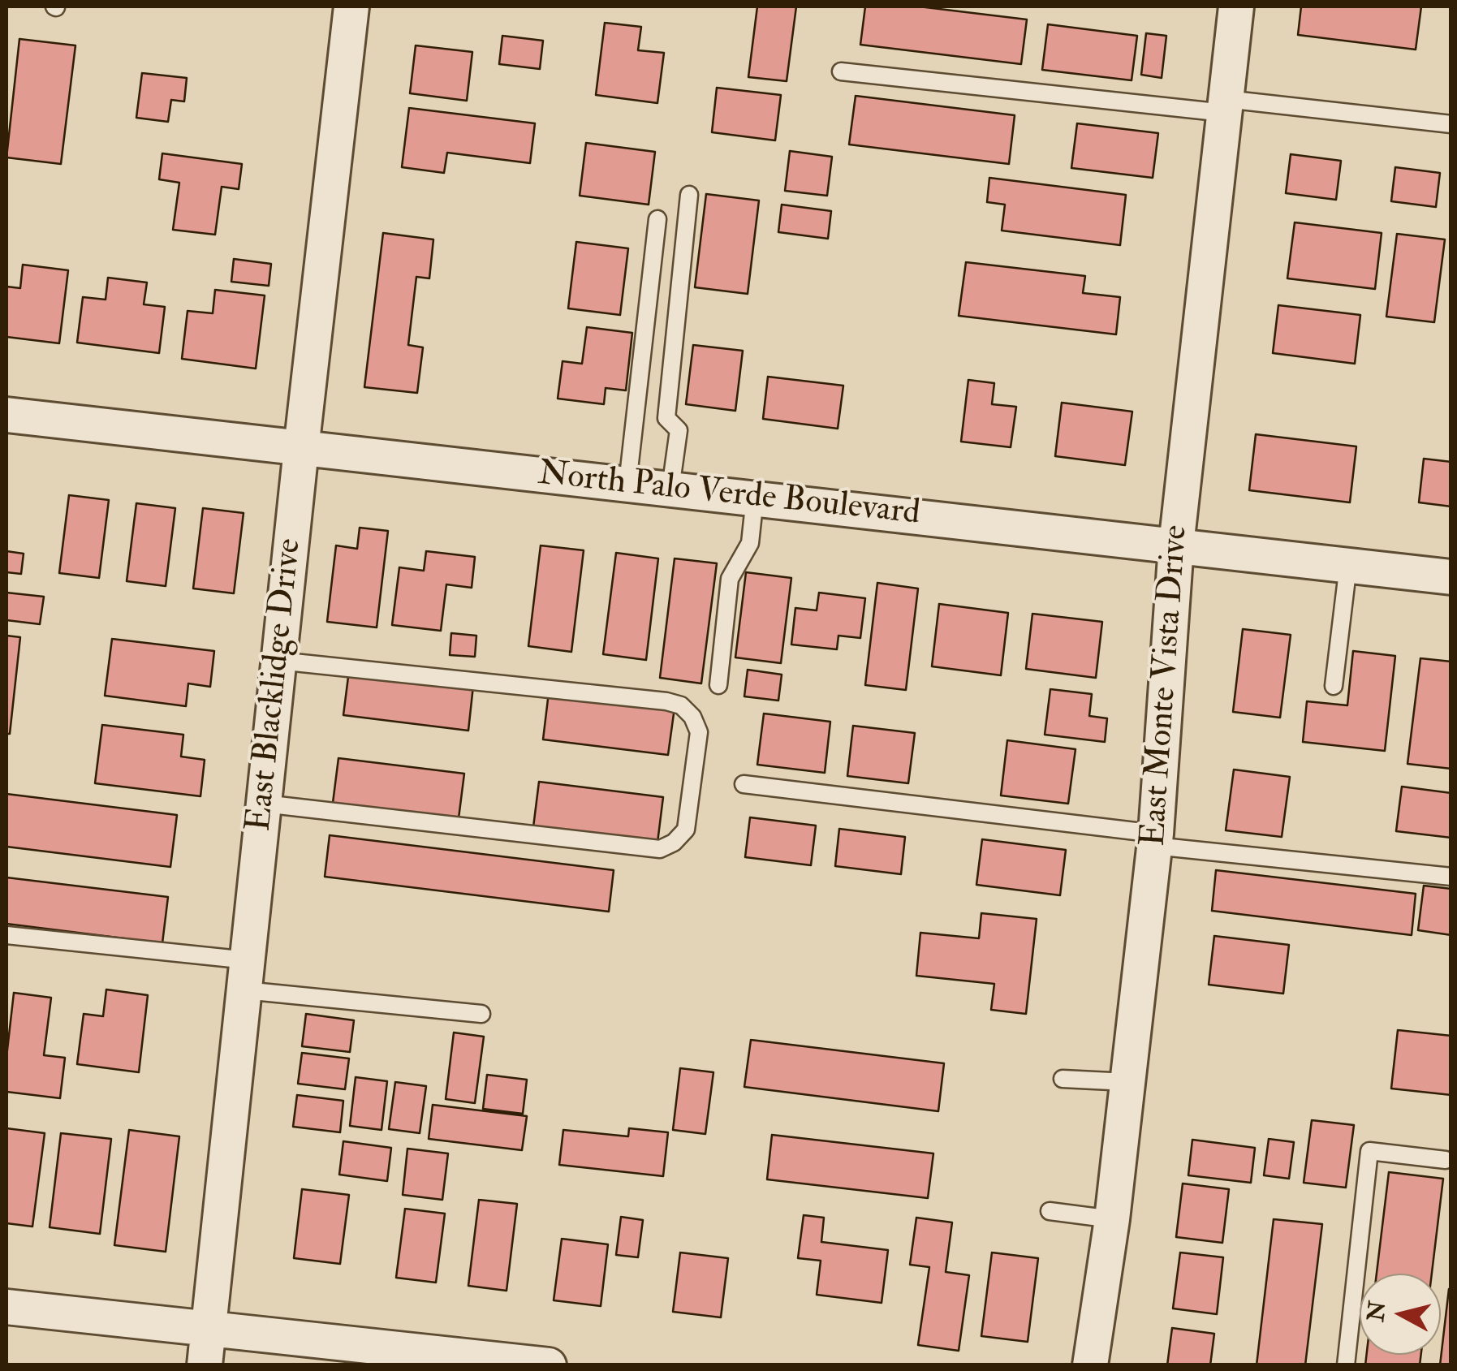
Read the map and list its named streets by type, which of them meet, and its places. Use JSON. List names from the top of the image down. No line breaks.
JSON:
{"streets":{"street":["North Palo Verde Boulevard","East Blacklidge Drive","East Monte Vista Drive"]},"crossings":[["North Palo Verde Boulevard","East Blacklidge Drive"],["North Palo Verde Boulevard","East Monte Vista Drive"]],"north":"left"}
